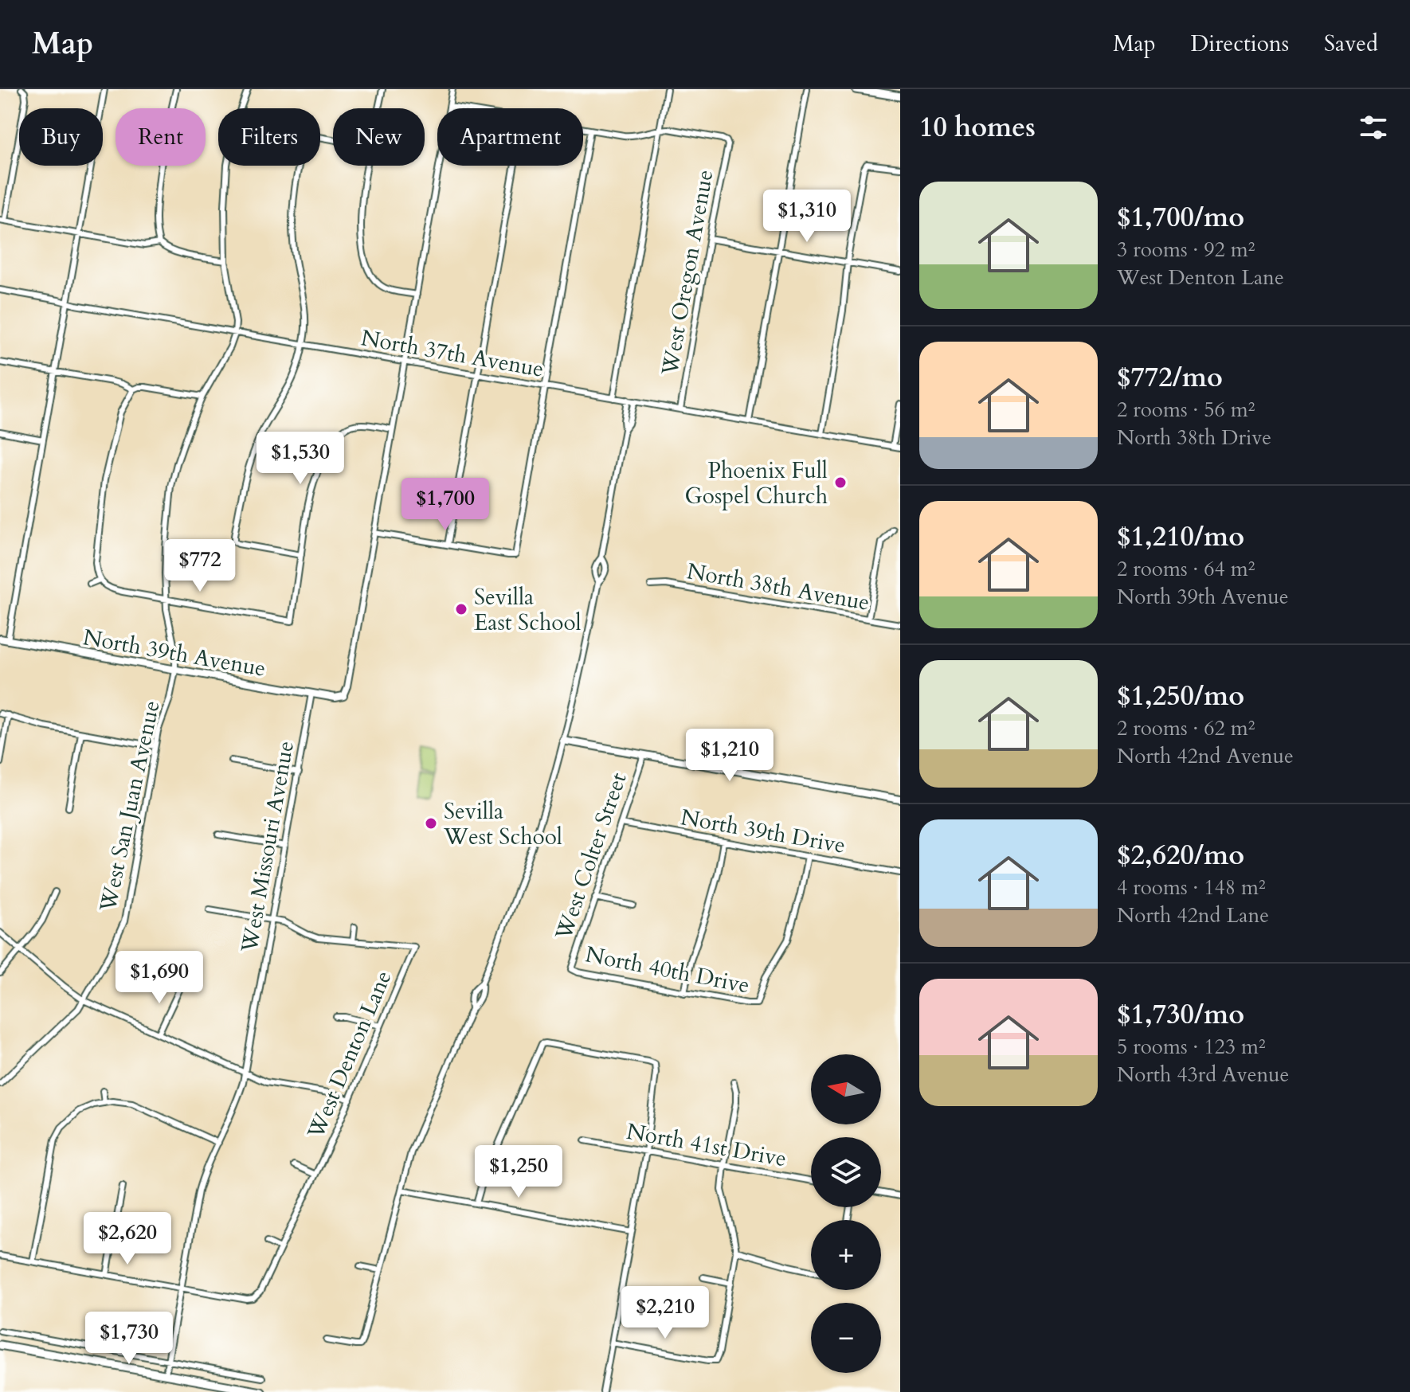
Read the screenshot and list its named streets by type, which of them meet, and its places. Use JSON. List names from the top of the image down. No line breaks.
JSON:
{"streets":{"street":["West Oregon Avenue","North 37th Avenue","North 38th Avenue","North 39th Avenue","West San Juan Avenue","North 39th Drive","West Missouri Avenue","West Colter Street","North 40th Drive","West Denton Lane","North 41st Drive"]},"crossings":[["West Oregon Avenue","North 37th Avenue"],["North 37th Avenue","West San Juan Avenue"],["North 39th Avenue","West San Juan Avenue"],["North 39th Avenue","West Missouri Avenue"],["North 39th Drive","West Colter Street"],["North 39th Drive","North 40th Drive"],["West Missouri Avenue","West Denton Lane"],["West Colter Street","North 40th Drive"]],"places":["Phoenix Full Gospel Church","Sevilla East School","Sevilla West School"],"north":"left","page":{"header":"Map","nav":["Map","Directions","Saved"],"heading":"10 homes","chip":["Buy","Rent","Filters","New","Apartment"],"list":[{"name":"$1,700/mo","note":"3 rooms · 92 m² · West Denton Lane"},{"name":"$772/mo","note":"2 rooms · 56 m² · North 38th Drive"},{"name":"$1,210/mo","note":"2 rooms · 64 m² · North 39th Avenue"},{"name":"$1,250/mo","note":"2 rooms · 62 m² · North 42nd Avenue"},{"name":"$2,620/mo","note":"4 rooms · 148 m² · North 42nd Lane"},{"name":"$1,730/mo","note":"5 rooms · 123 m² · North 43rd Avenue"}],"price":["$1,310","$1,530","$1,700","$772","$1,210","$1,690","$1,250","$2,620","$2,210","$1,730"],"map_buttons":["+","−"]}}
